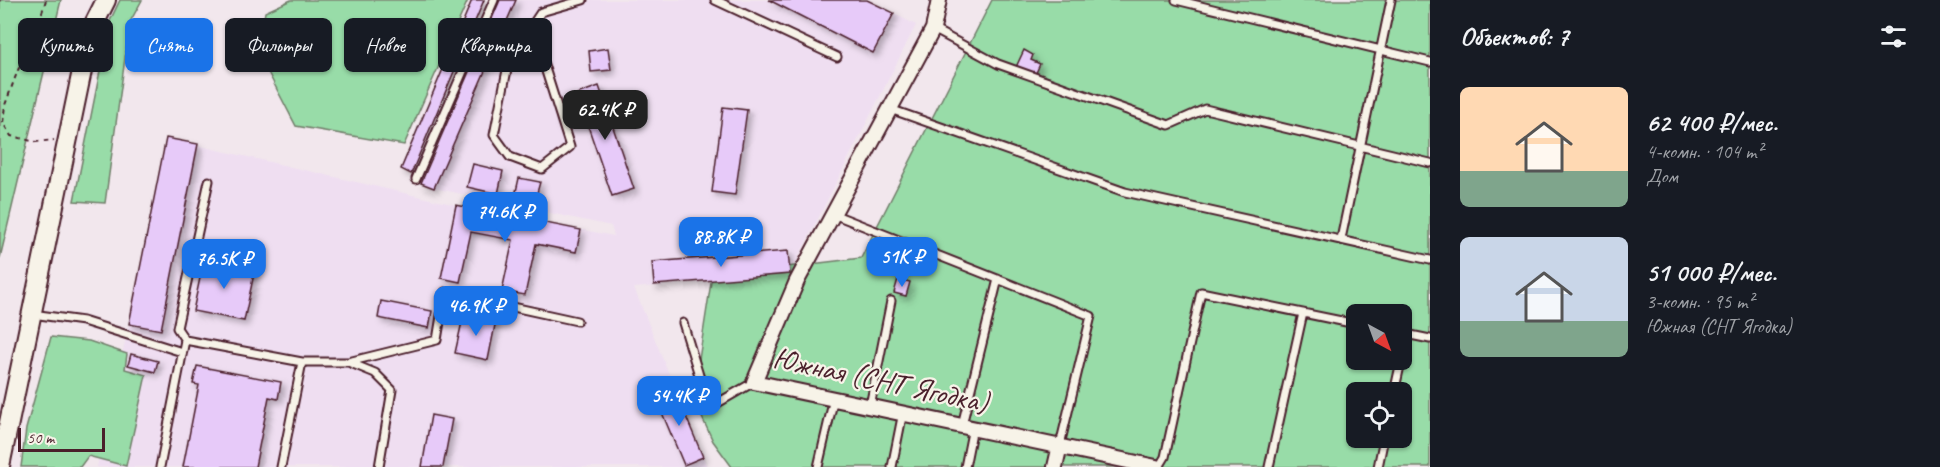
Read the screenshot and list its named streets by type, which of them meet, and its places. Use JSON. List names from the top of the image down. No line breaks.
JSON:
{"streets":{"street":["Южная (СНТ Ягодка)"]},"scale_bar":"50 m","north":"bottom right","page":{"heading":"Объектов: 7","chip":["Купить","Снять","Фильтры","Новое","Квартира"],"list":[{"name":"62 400 ₽/мес.","note":"4-комн. · 104 m² · Дом"},{"name":"51 000 ₽/мес.","note":"3-комн. · 95 m² · Южная (СНТ Ягодка)"}],"price":["62.4K ₽","74.6K ₽","88.8K ₽","51K ₽","76.5K ₽","46.9K ₽","54.4K ₽"],"scale":"50 m"}}
